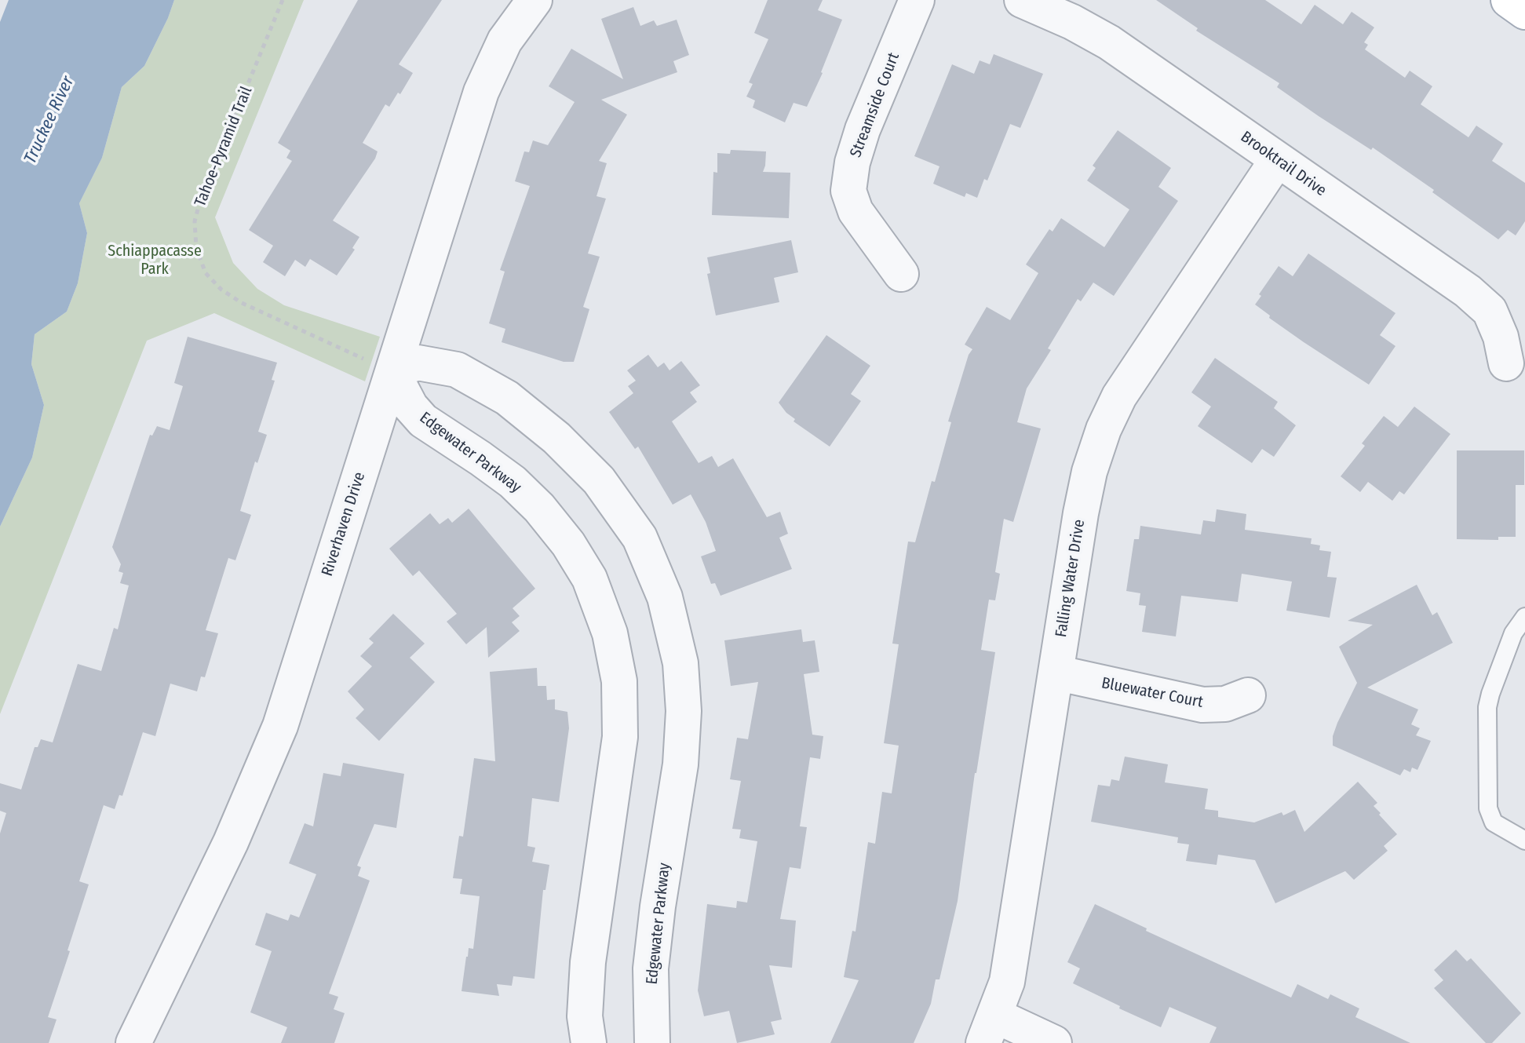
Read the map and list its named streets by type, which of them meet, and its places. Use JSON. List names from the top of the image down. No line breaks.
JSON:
{"streets":{"street":["Streamside Court","Brooktrail Drive","Edgewater Parkway","Riverhaven Drive","Falling Water Drive","Bluewater Court"],"path":["Tahoe-Pyramid Trail"]},"crossings":[["Tahoe-Pyramid Trail","Edgewater Parkway"],["Tahoe-Pyramid Trail","Riverhaven Drive"],["Brooktrail Drive","Falling Water Drive"],["Edgewater Parkway","Riverhaven Drive"],["Falling Water Drive","Bluewater Court"]],"water":["Truckee River"],"parks":["Schiappacasse Park"]}
